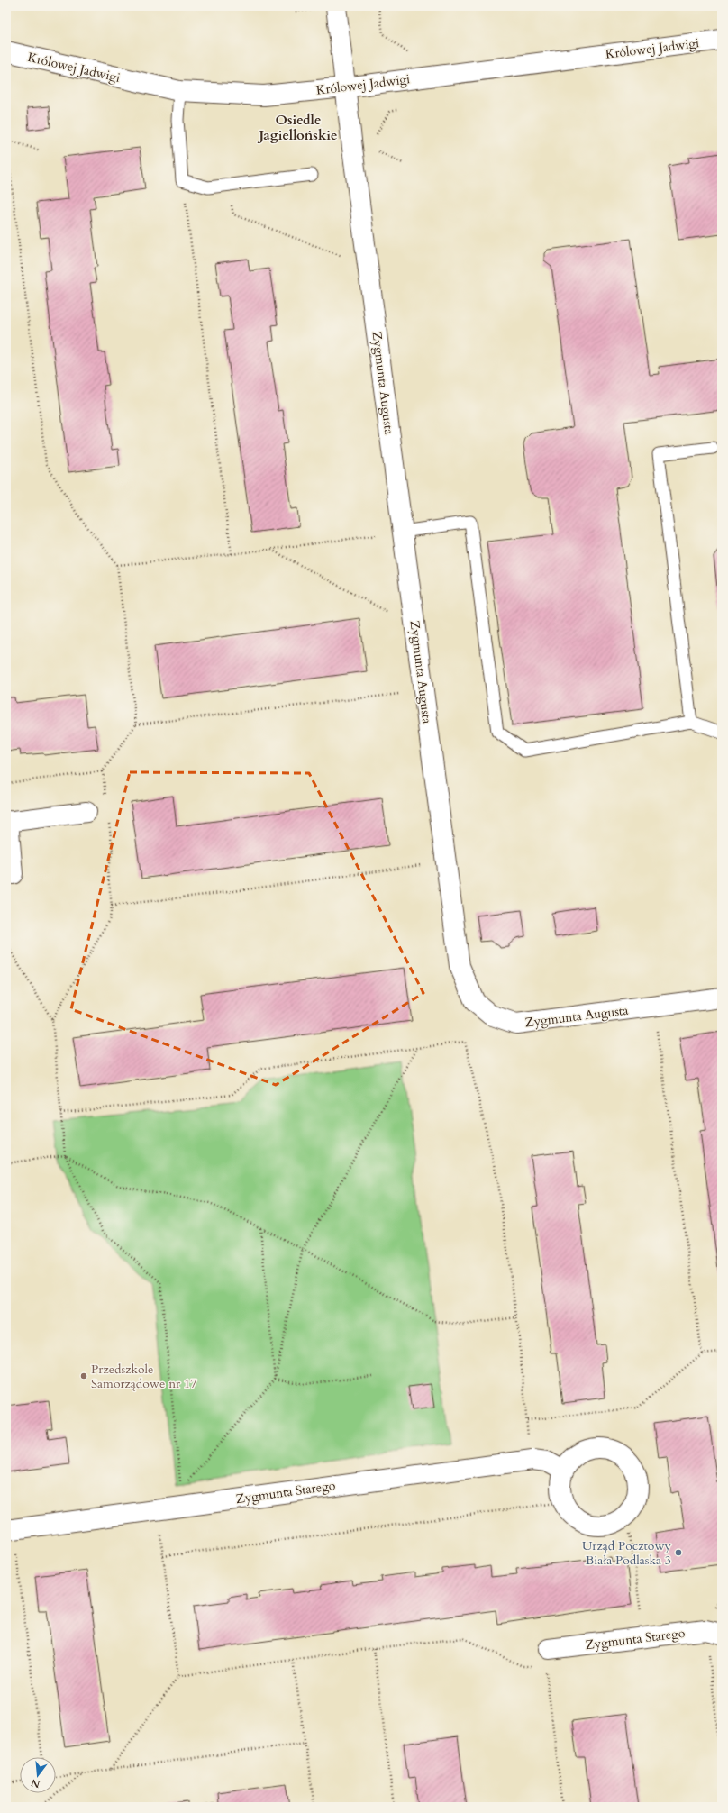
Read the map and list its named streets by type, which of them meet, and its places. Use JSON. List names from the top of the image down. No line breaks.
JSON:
{"streets":{"street":["Królowej Jadwigi","Zygmunta Augusta","Zygmunta Starego"]},"crossings":[["Królowej Jadwigi","Zygmunta Augusta"]],"districts":["Osiedle Jagiellońskie"],"places":["Przedszkole Samorządowe nr 17","Urząd Pocztowy Biała Podlaska 3"],"north":"bottom"}
